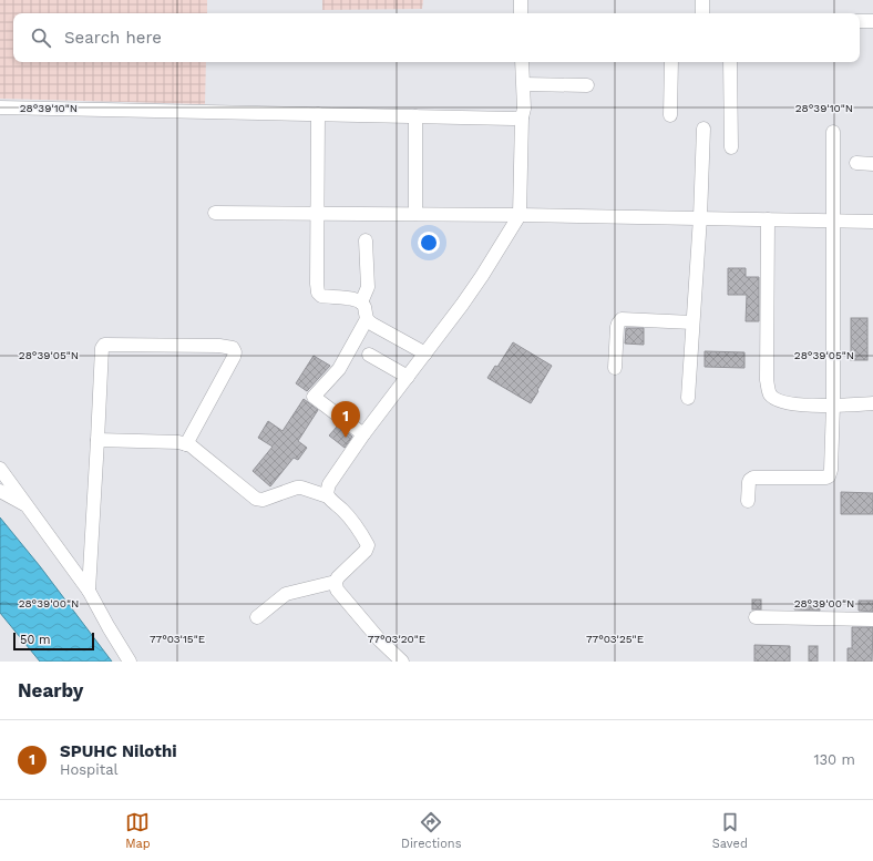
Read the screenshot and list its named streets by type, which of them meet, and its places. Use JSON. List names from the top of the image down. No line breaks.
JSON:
{"scale_bar":"50 m","page":{"search":"Search here","pins":"1","scale":"50 m","heading":"Nearby","list":[{"mark":"1","name":"SPUHC Nilothi","note":"Hospital","value":"130 m"}],"nav":["Map","Directions","Saved"]},"coordinates":["28°39'10\"N","28°39'05\"N","28°39'00\"N","77°03'15\"E","77°03'20\"E","77°03'25\"E"]}
